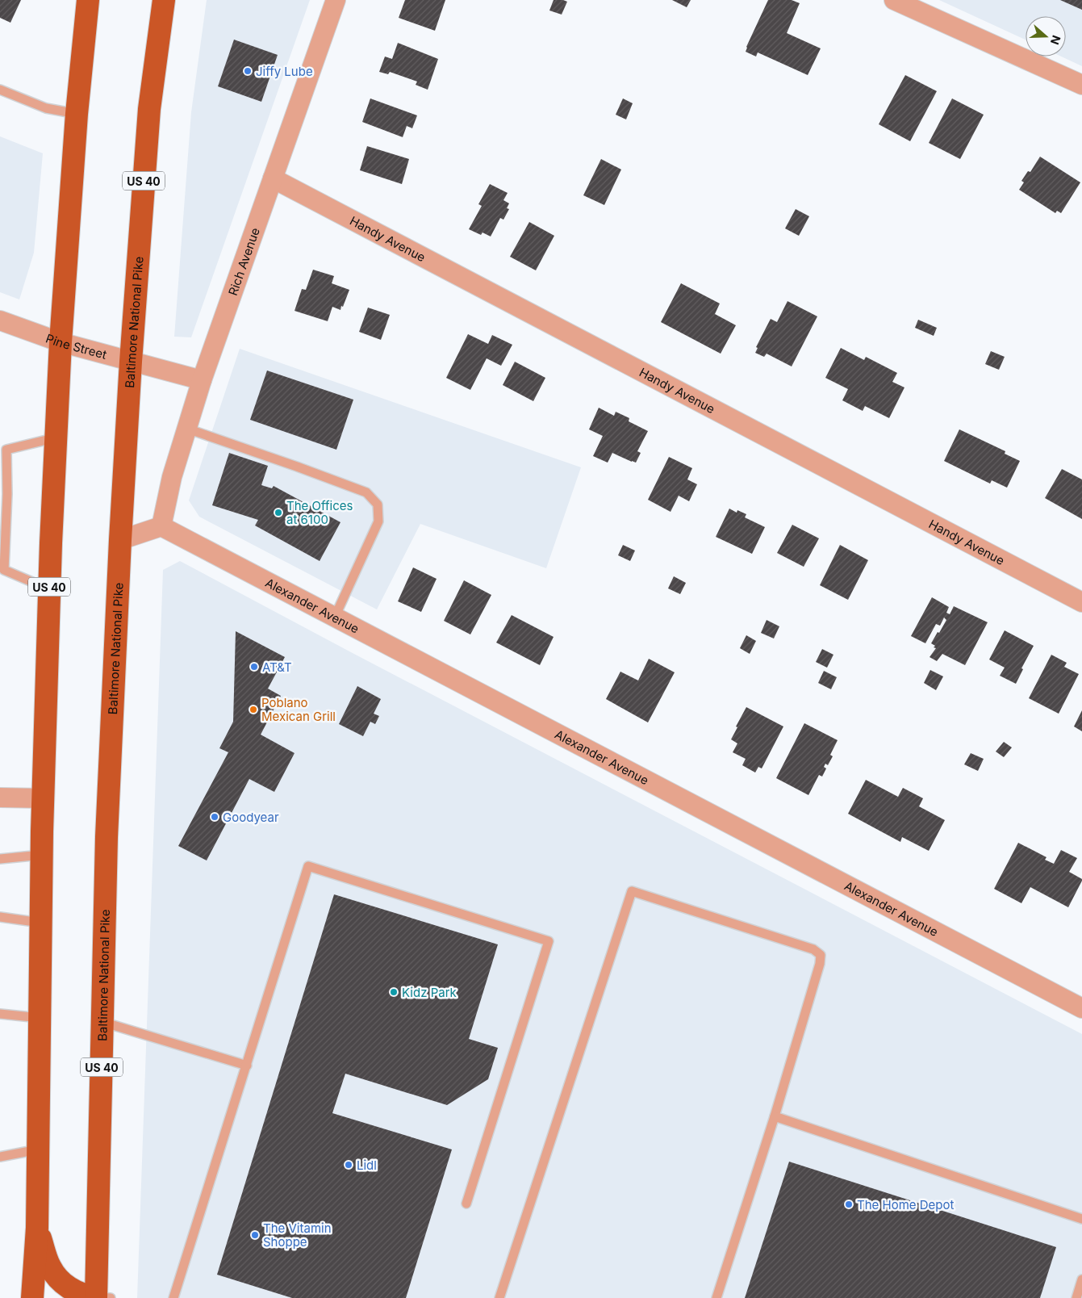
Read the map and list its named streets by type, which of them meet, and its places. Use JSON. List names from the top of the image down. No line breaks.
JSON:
{"streets":{"main road":["US 40","Baltimore National Pike"],"street":["Handy Avenue","Rich Avenue","Pine Street","Alexander Avenue"]},"crossings":[["US 40","Pine Street"],["Handy Avenue","Rich Avenue"],["Rich Avenue","Pine Street"],["Rich Avenue","Alexander Avenue"],["Baltimore National Pike","Pine Street"]],"places":["Jiffy Lube","The Offices at 6100","AT&T","Poblano Mexican Grill","Goodyear","Kidz Park","Lidl","The Home Depot","The Vitamin Shoppe"],"north":"right"}
